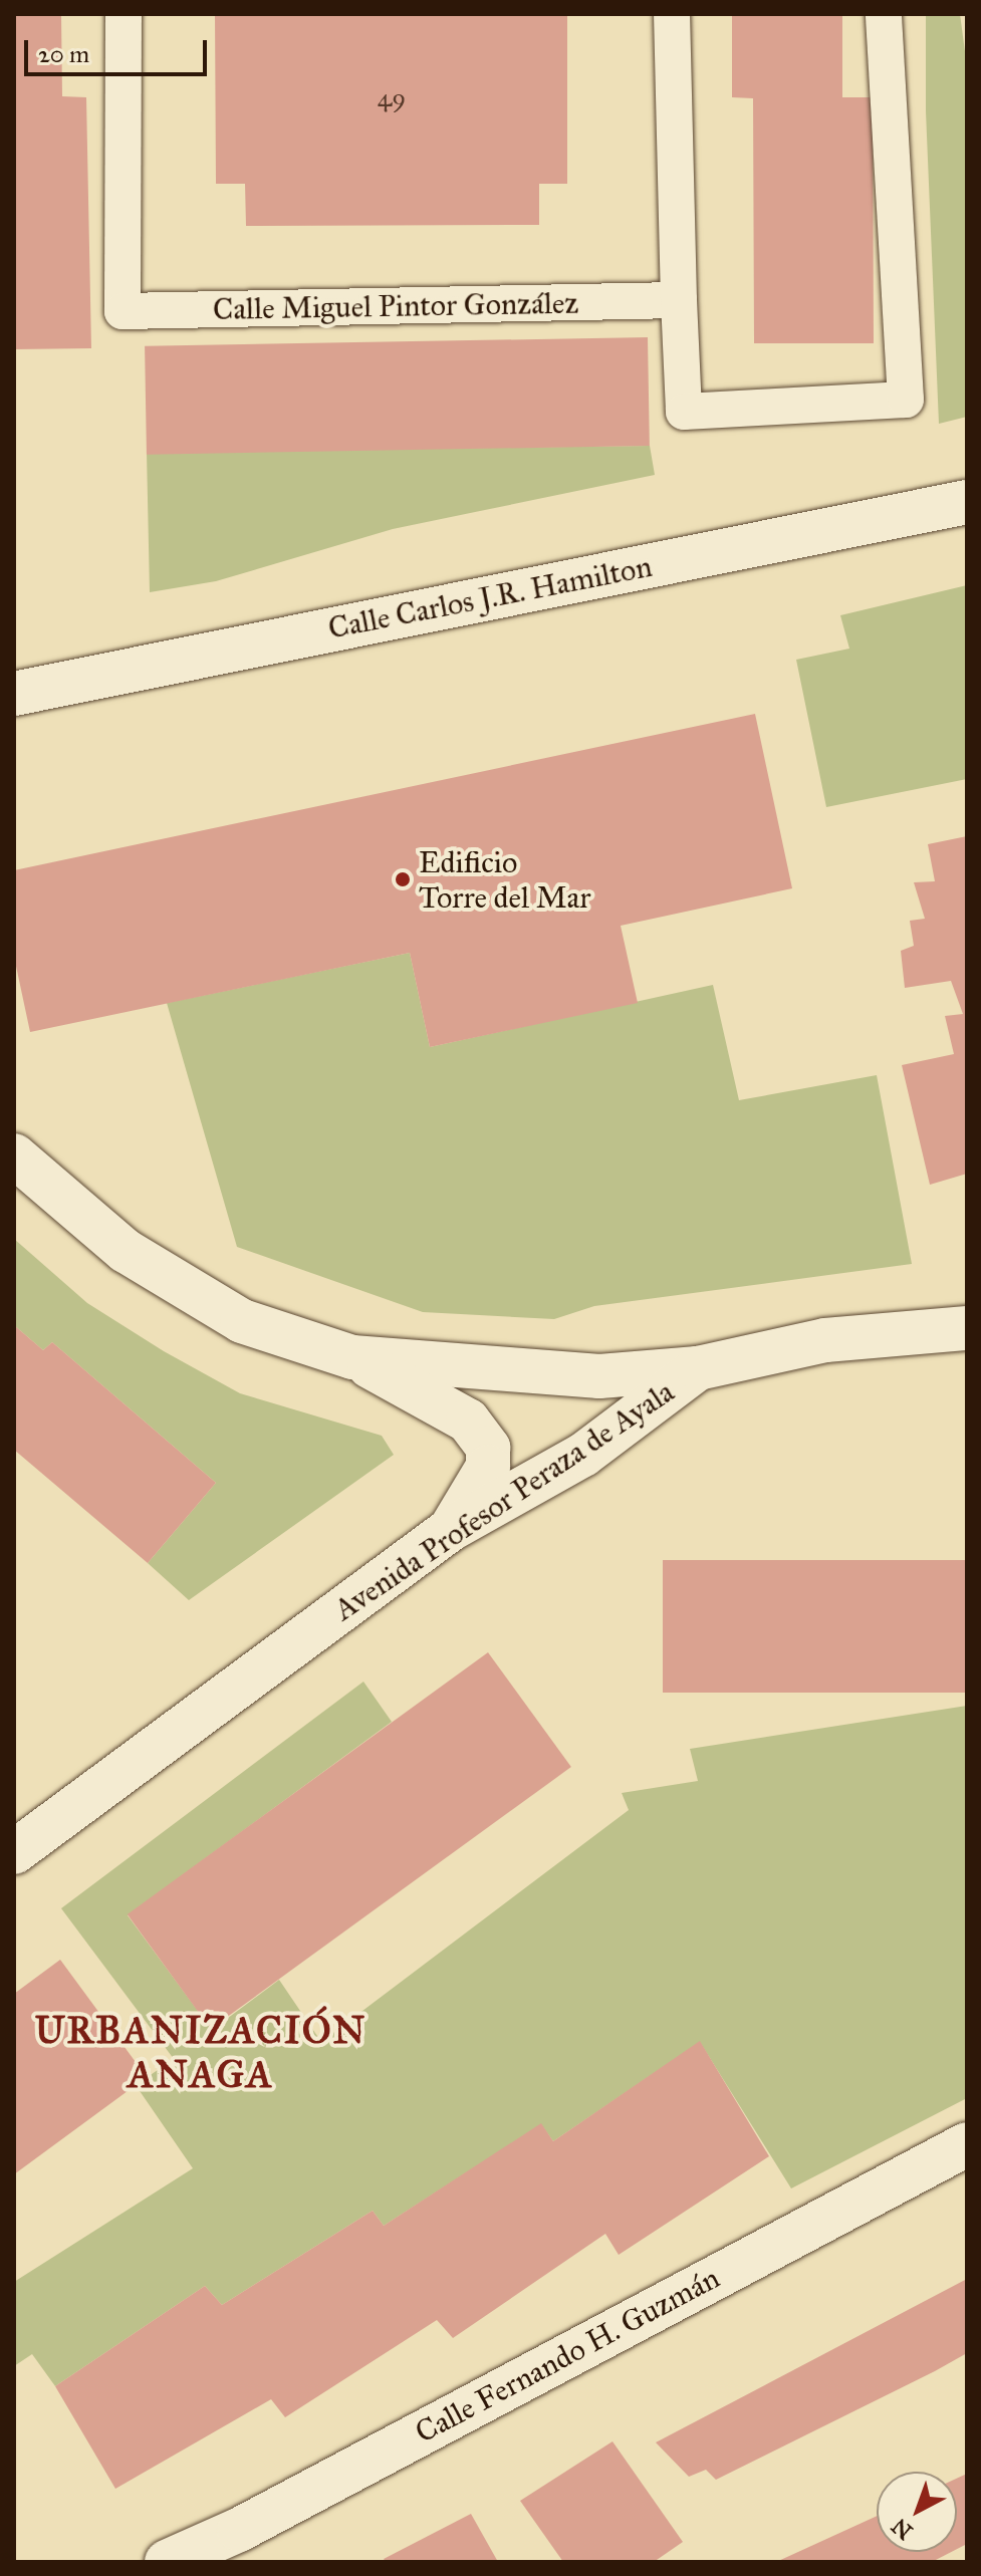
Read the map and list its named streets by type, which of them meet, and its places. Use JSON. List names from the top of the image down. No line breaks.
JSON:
{"streets":{"street":["Calle Carlos J.R. Hamilton","Avenida Profesor Peraza de Ayala","Calle Fernando H. Guzmán"],"lane":["Calle Miguel Pintor González"]},"districts":["URBANIZACIÓN ANAGA"],"places":["Edificio Torre del Mar"],"house_numbers":["49"],"scale_bar":"20 m","north":"bottom left"}
